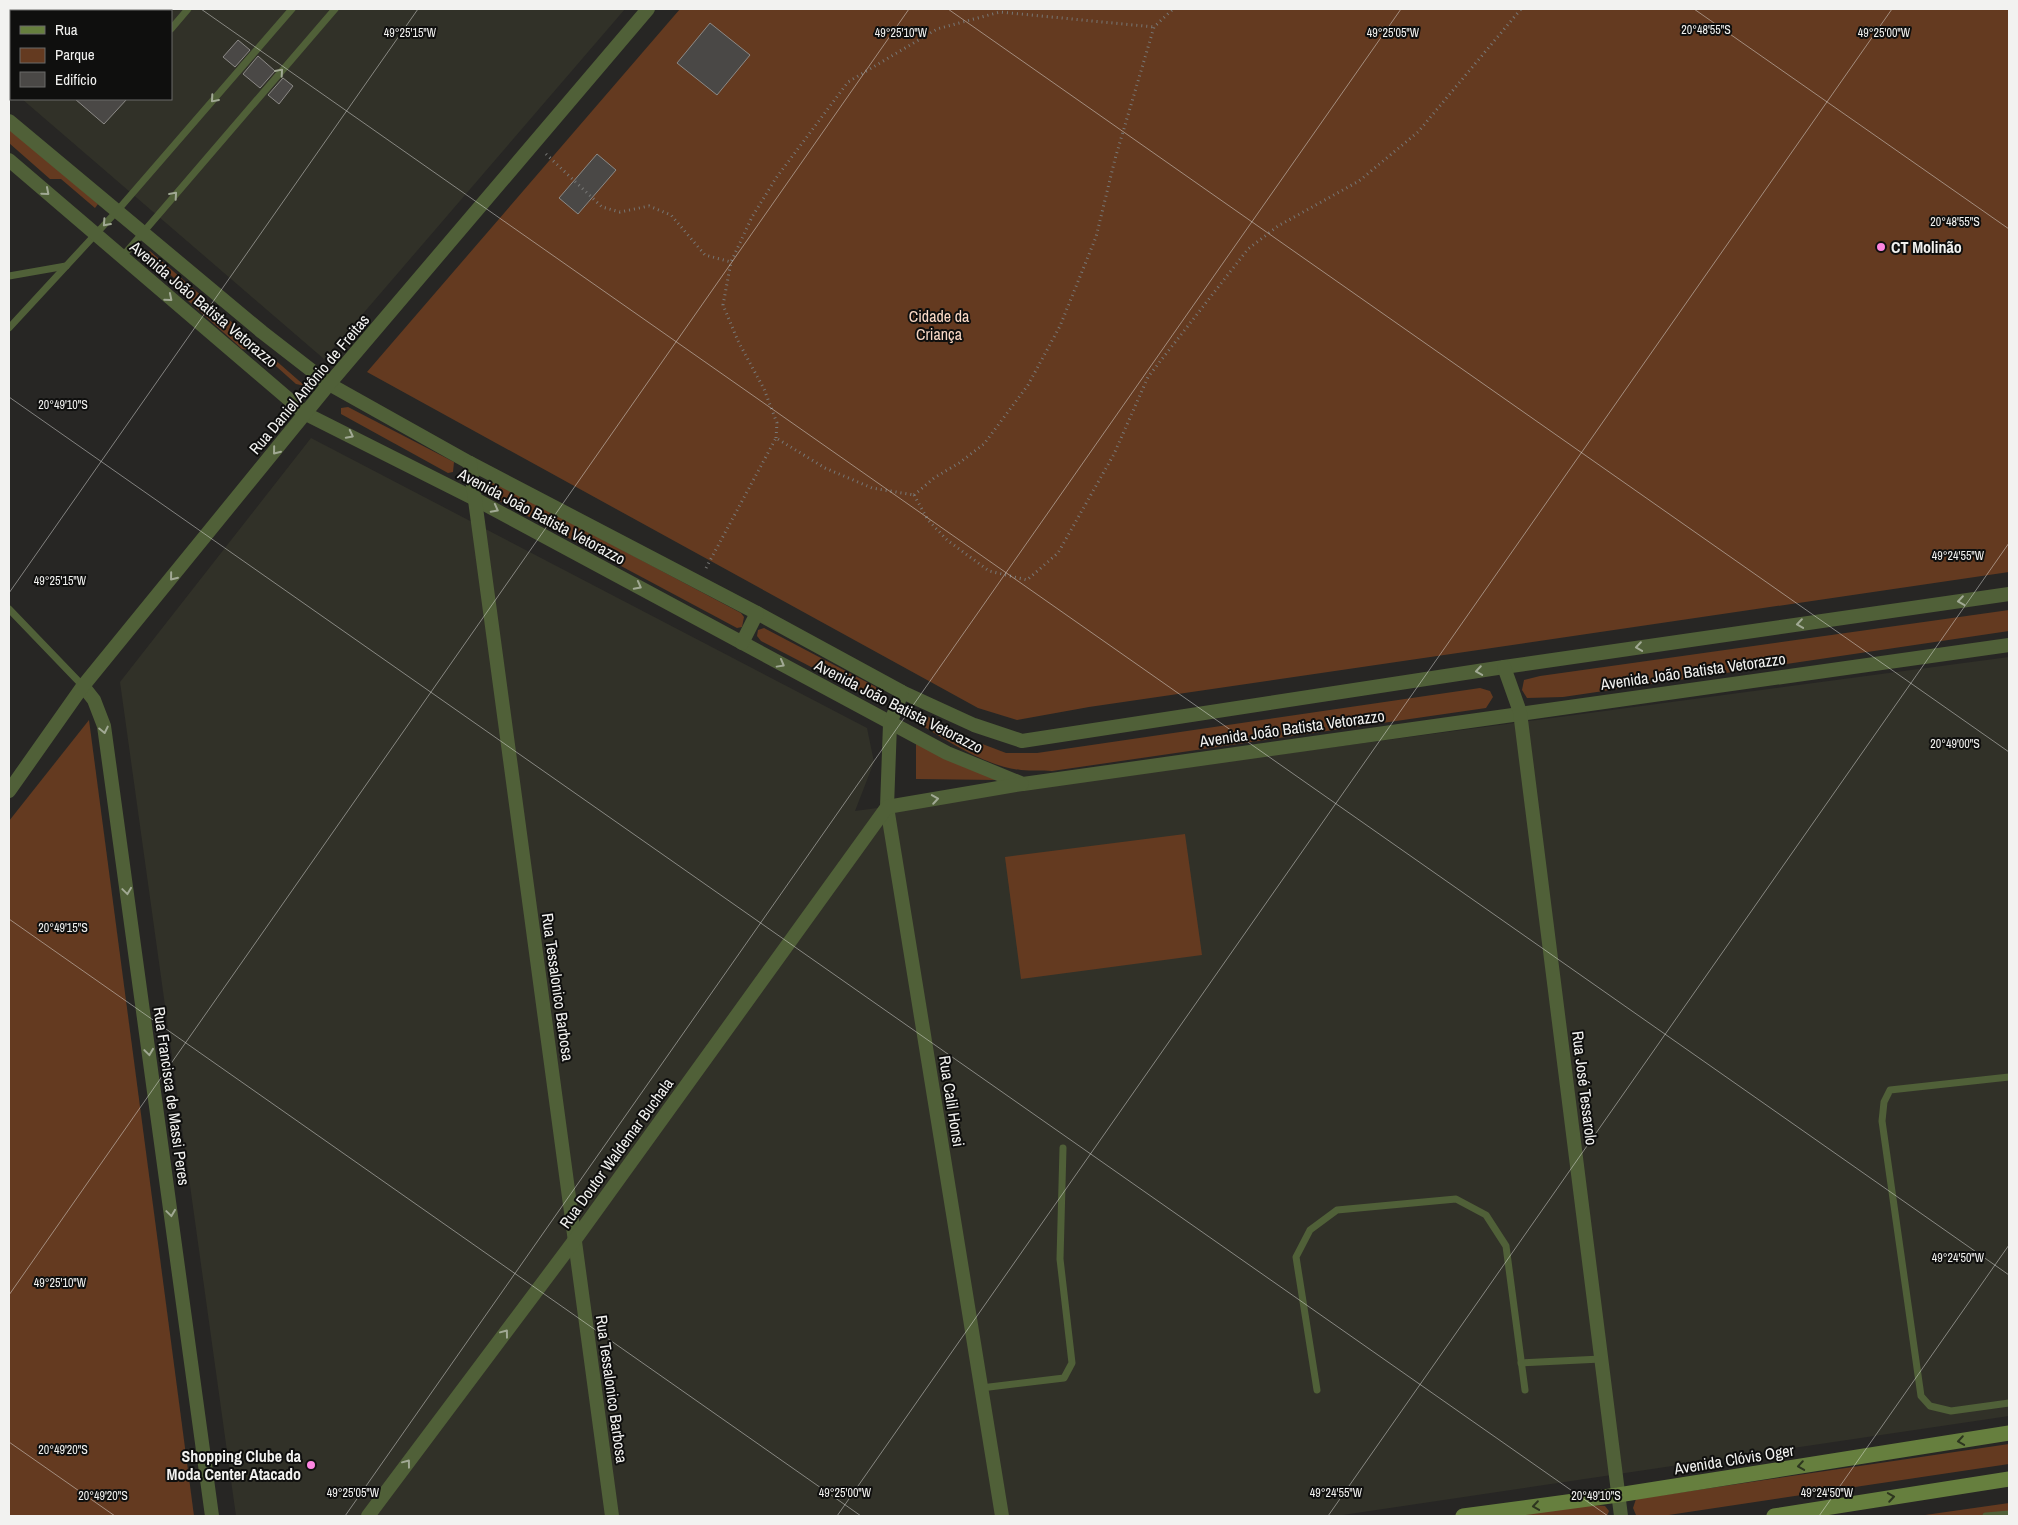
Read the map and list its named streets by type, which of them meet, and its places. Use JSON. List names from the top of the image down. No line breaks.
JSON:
{"streets":{"main road":["Avenida Clóvis Oger"],"street":["Avenida João Batista Vetorazzo","Rua Daniel Antônio de Freitas","Rua Tessalonico Barbosa","Rua José Tessarolo","Rua Francisca de Massi Peres","Rua Calil Honsi","Rua Doutor Waldemar Buchala"]},"crossings":[["Avenida João Batista Vetorazzo","Rua Daniel Antônio de Freitas"],["Avenida João Batista Vetorazzo","Rua Tessalonico Barbosa"],["Avenida João Batista Vetorazzo","Rua José Tessarolo"],["Avenida João Batista Vetorazzo","Rua Calil Honsi"],["Rua Daniel Antônio de Freitas","Rua Francisca de Massi Peres"],["Rua Tessalonico Barbosa","Rua Doutor Waldemar Buchala"],["Rua José Tessarolo","Avenida Clóvis Oger"],["Rua Calil Honsi","Rua Doutor Waldemar Buchala"]],"one_way":["Rua Francisca de Massi Peres","Rua Doutor Waldemar Buchala"],"parks":["Cidade da Criança"],"places":["CT Molinão","Shopping Clube da Moda Center Atacado"],"legend":["Rua","Parque","Edifício"],"coordinates":["20°48'55\"S","49°25'15\"W","49°25'10\"W","49°25'05\"W","49°25'00\"W","20°49'10\"S","49°24'55\"W","20°49'00\"S","20°49'15\"S","49°24'50\"W","20°49'20\"S"]}
